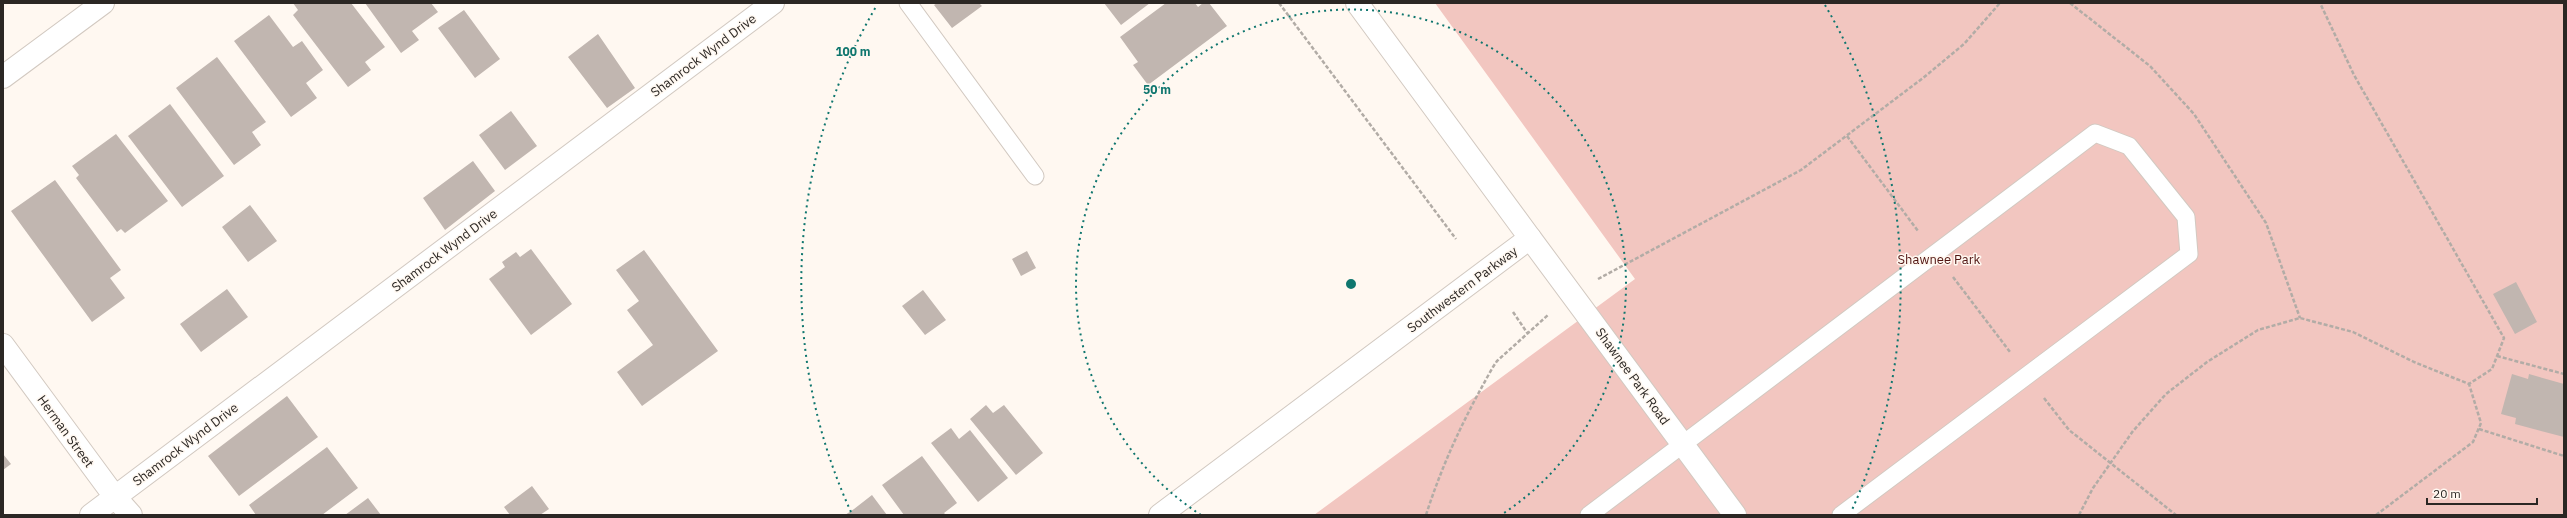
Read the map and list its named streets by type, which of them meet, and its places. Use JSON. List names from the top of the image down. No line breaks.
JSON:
{"streets":{"street":["Shamrock Wynd Drive","Southwestern Parkway","Shawnee Park Road","Herman Street"]},"crossings":[["Shamrock Wynd Drive","Herman Street"],["Southwestern Parkway","Shawnee Park Road"]],"parks":["Shawnee Park"],"scale_bar":"20 m","rings":["100 m","50 m"]}
